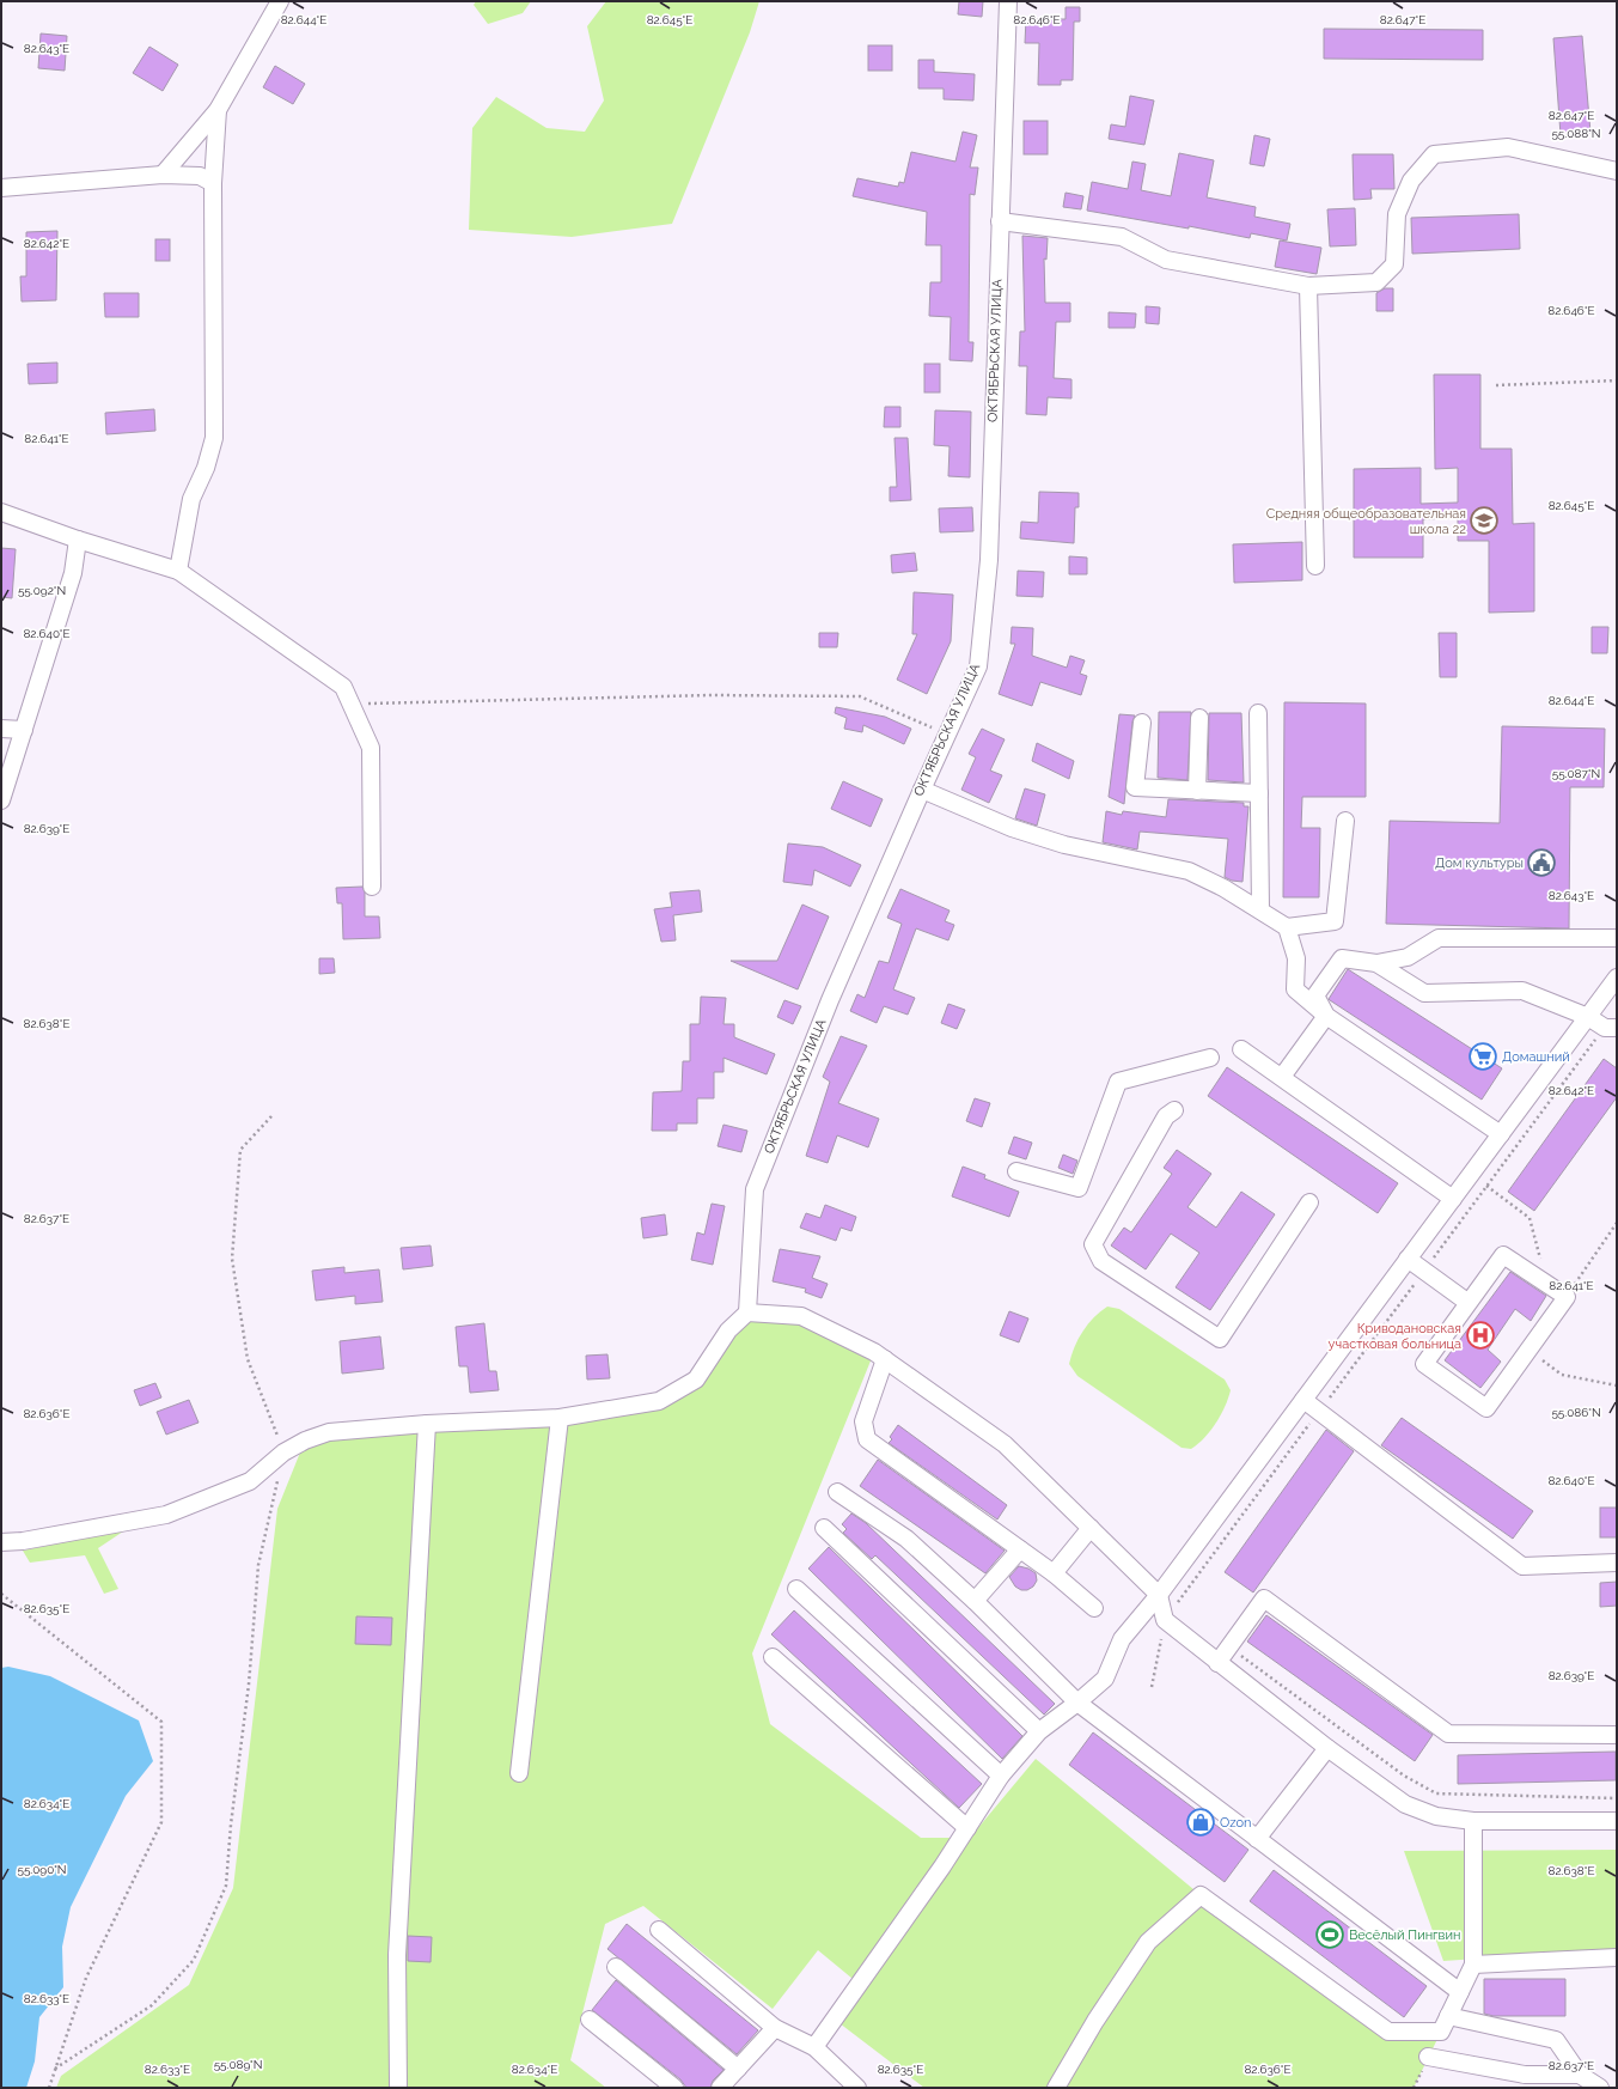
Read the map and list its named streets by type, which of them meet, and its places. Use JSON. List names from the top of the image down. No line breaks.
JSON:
{"streets":{"street":["ОКТЯБРЬСКАЯ УЛИЦА"]},"places":{"school or university":["Средняя общеобразовательная школа 22"],"public building":["Дом культуры"],"supermarket":["Домашний"],"hospital":["Криводановская участковая больница"],"shop":["Ozon"],"sports":["Весёлый Пингвин"]},"coordinates":["82.644°E","82.645°E","82.646°E","82.647°E","82.643°E","55.088°N","82.642°E","82.641°E","55.092°N","82.640°E","55.087°N","82.639°E","82.638°E","82.637°E","55.086°N","82.636°E","82.635°E","82.634°E","55.090°N","82.633°E","55.089°N"]}
